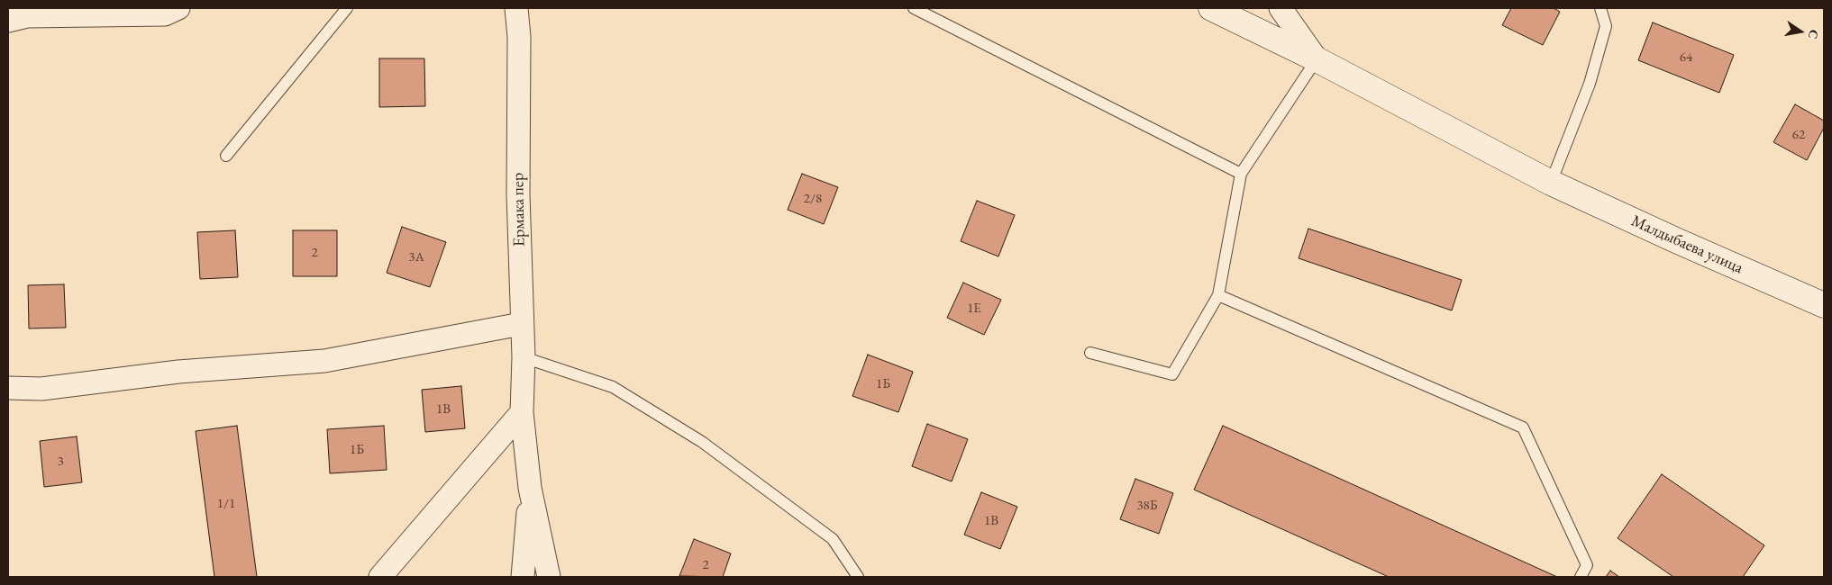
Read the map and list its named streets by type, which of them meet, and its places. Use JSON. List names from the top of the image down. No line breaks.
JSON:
{"streets":{"main road":["Малдыбаева улица"],"street":["Ермака пер"]},"house_numbers":["64","62","2/8","2","3А","1Е","1Б","1В","1Б","3","1/1","38Б","1В","2"],"north":"right"}
